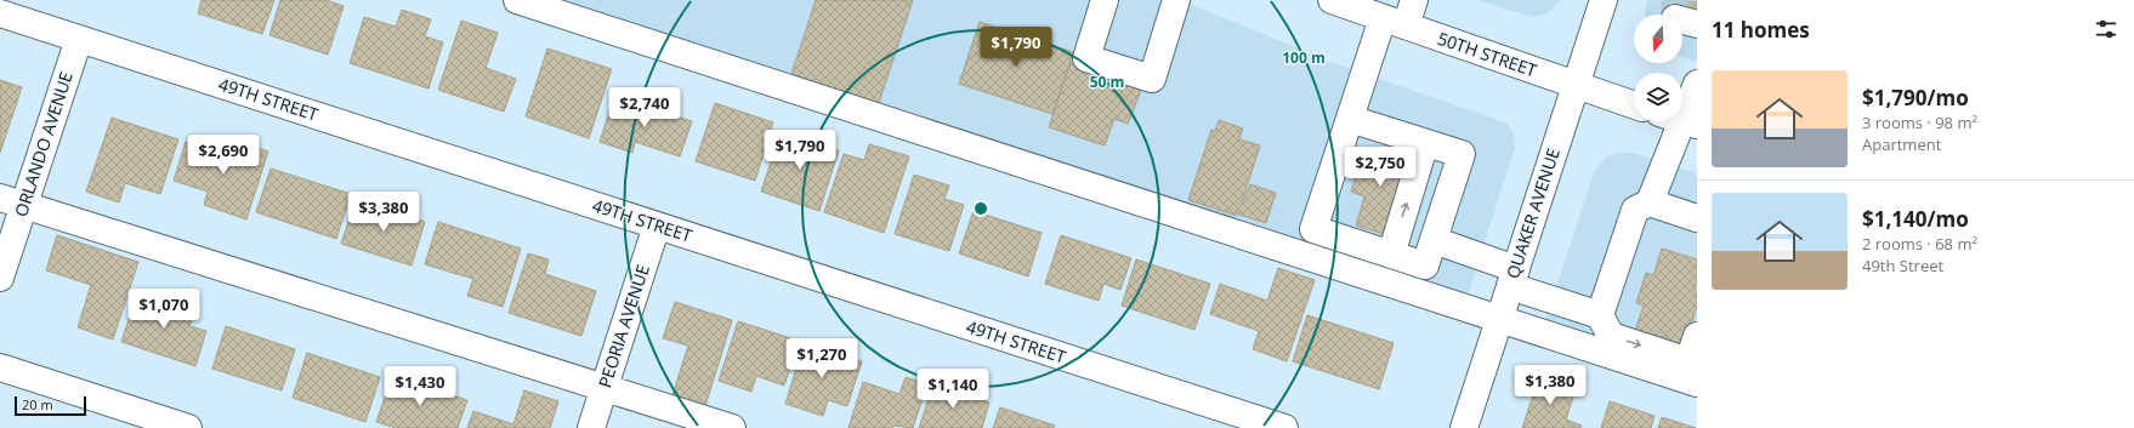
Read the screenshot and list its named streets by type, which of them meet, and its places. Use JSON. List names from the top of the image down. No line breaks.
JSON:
{"streets":{"street":["50TH STREET","49TH STREET","ORLANDO AVENUE","QUAKER AVENUE","PEORIA AVENUE"]},"crossings":[["50TH STREET","QUAKER AVENUE"],["49TH STREET","ORLANDO AVENUE"],["49TH STREET","PEORIA AVENUE"]],"scale_bar":"20 m","north":"bottom","page":{"heading":"11 homes","price":["$1,790","$2,740","$1,790","$2,690","$2,750","$3,380","$1,070","$1,270","$1,380","$1,430","$1,140"],"list":[{"name":"$1,790/mo","note":"3 rooms · 98 m² · Apartment"},{"name":"$1,140/mo","note":"2 rooms · 68 m² · 49th Street"}],"scale":"20 m"},"rings":["100 m","50 m"]}
